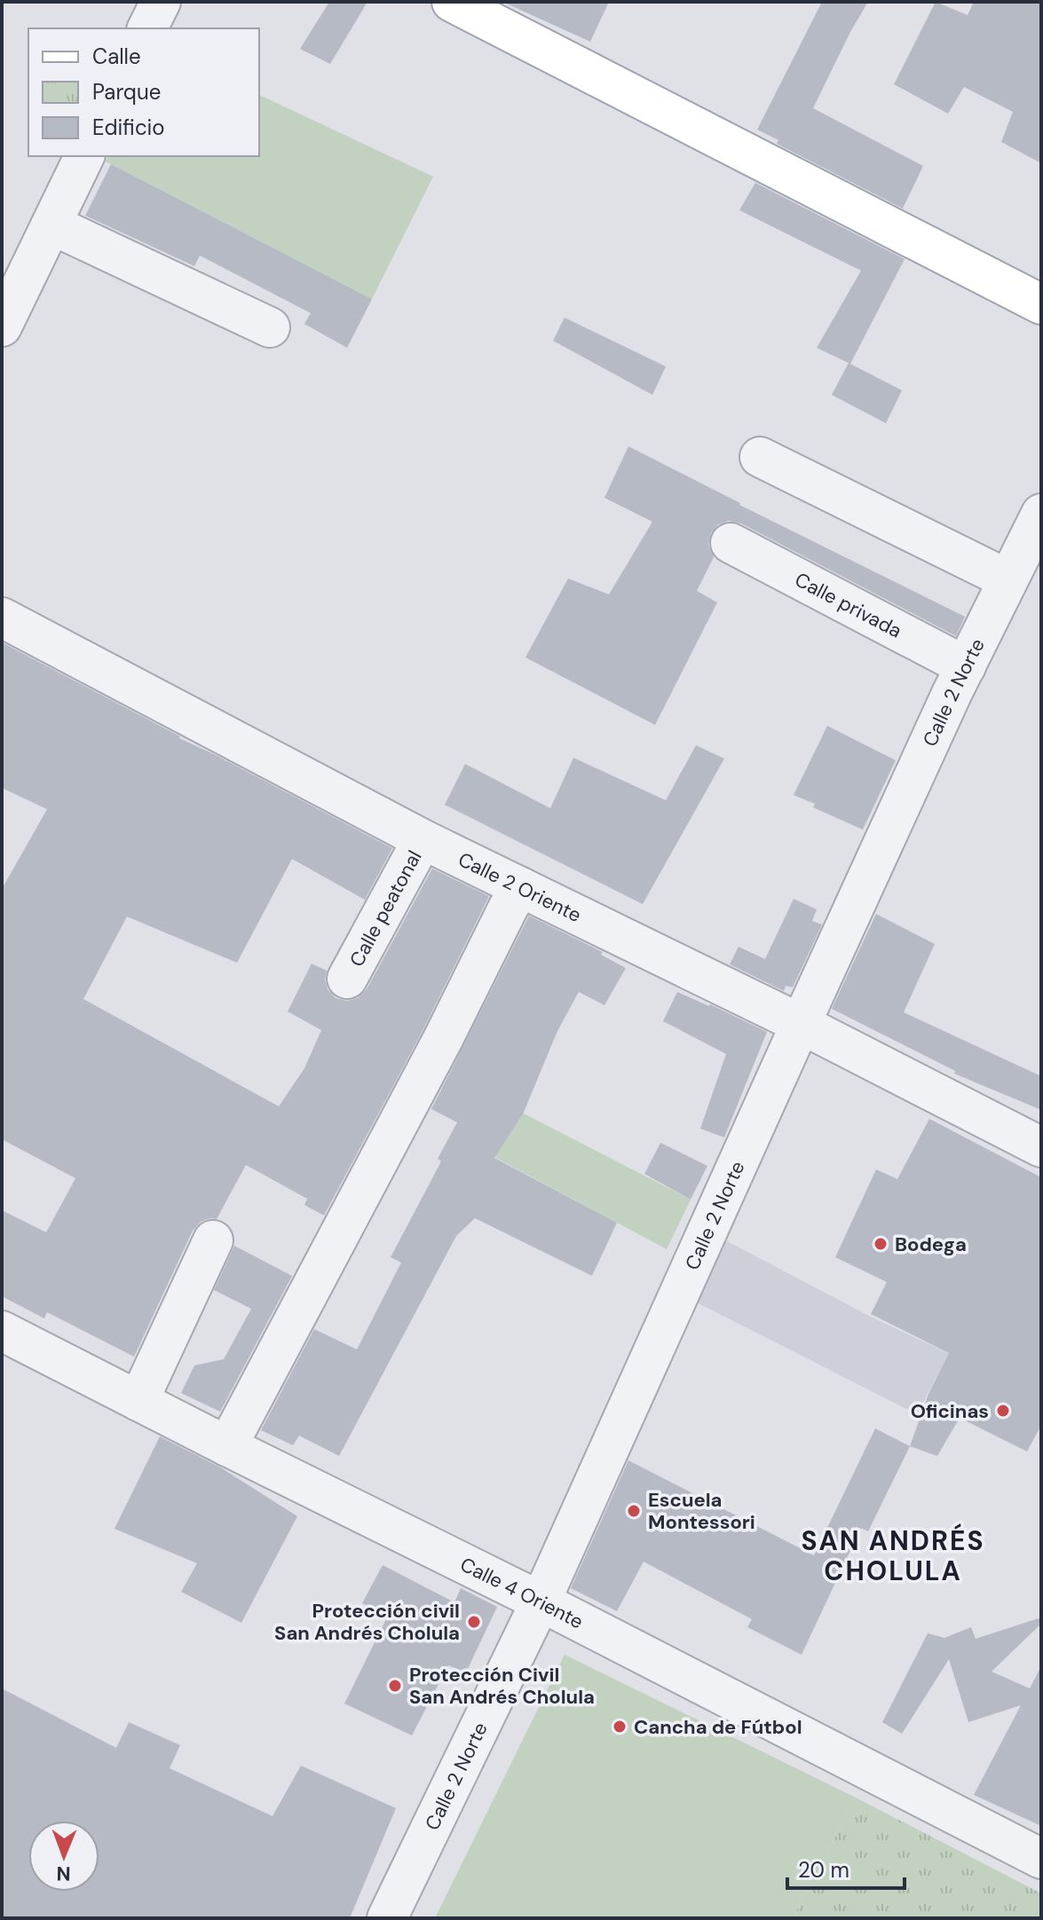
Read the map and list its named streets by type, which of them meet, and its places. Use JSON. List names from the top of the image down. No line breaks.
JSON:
{"streets":{"street":["Calle privada","Calle 2 Norte","Calle 2 Oriente","Calle peatonal","Calle 4 Oriente"]},"crossings":[["Calle privada","Calle 2 Norte"],["Calle 2 Norte","Calle 2 Oriente"],["Calle 2 Norte","Calle 4 Oriente"],["Calle 2 Oriente","Calle peatonal"]],"districts":["SAN ANDRÉS CHOLULA"],"places":["Bodega","Oficinas","Escuela Montessori","Protección civil San Andrés Cholula","Protección Civil San Andrés Cholula","Cancha de Fútbol"],"legend":["Calle","Parque","Edificio"],"scale_bar":"20 m","north":"bottom"}
